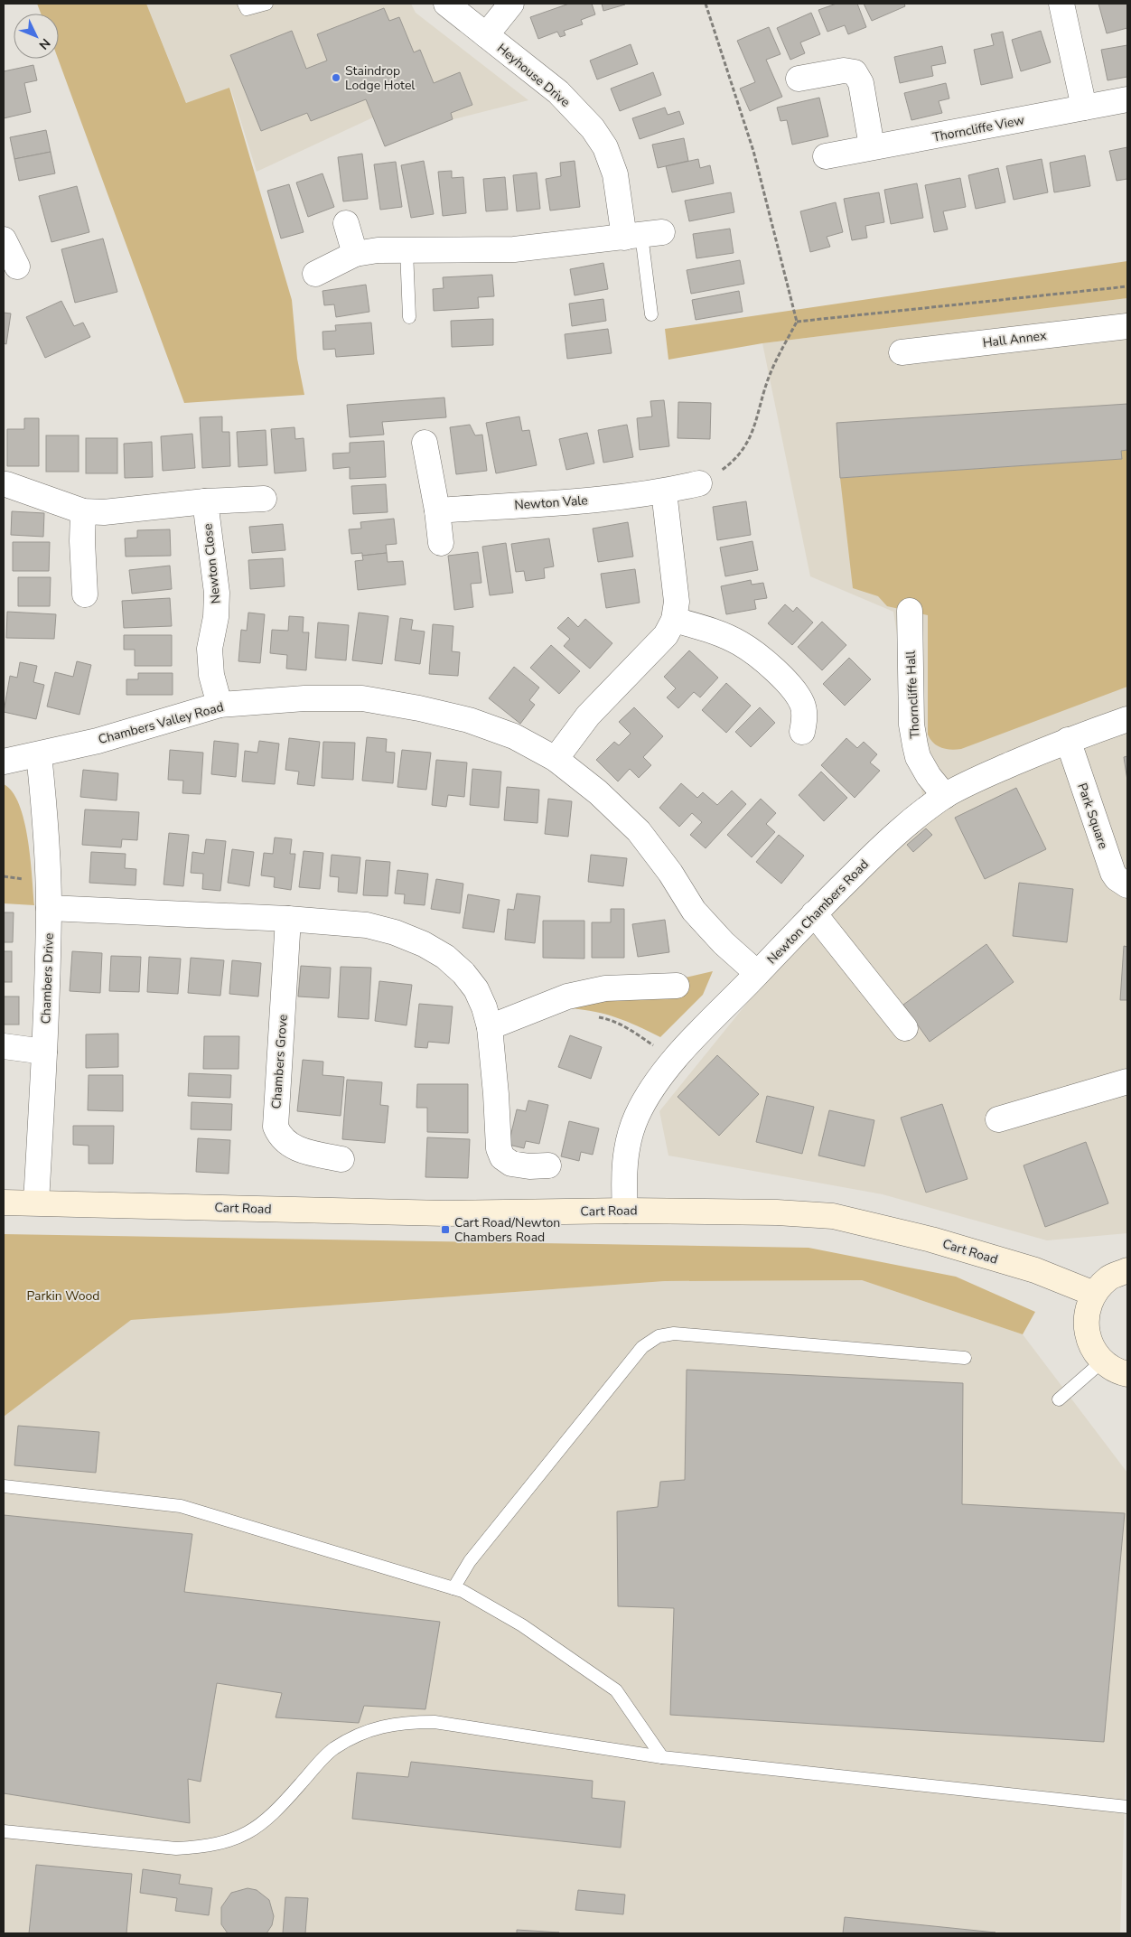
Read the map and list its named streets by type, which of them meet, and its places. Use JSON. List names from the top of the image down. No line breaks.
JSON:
{"streets":{"street":["Heyhouse Drive","Thorncliffe View","Hall Annex","Newton Vale","Newton Close","Thorncliffe Hall","Chambers Valley Road","Park Square","Newton Chambers Road","Chambers Drive","Chambers Grove","Cart Road"]},"crossings":[["Newton Close","Chambers Valley Road"],["Thorncliffe Hall","Newton Chambers Road"],["Chambers Valley Road","Newton Chambers Road"],["Chambers Valley Road","Chambers Drive"],["Park Square","Newton Chambers Road"],["Newton Chambers Road","Cart Road"],["Chambers Drive","Cart Road"]],"parks":["Parkin Wood"],"places":{"other":["Staindrop Lodge Hotel"],"transit":["Cart Road/Newton Chambers Road"]},"north":"bottom right"}
